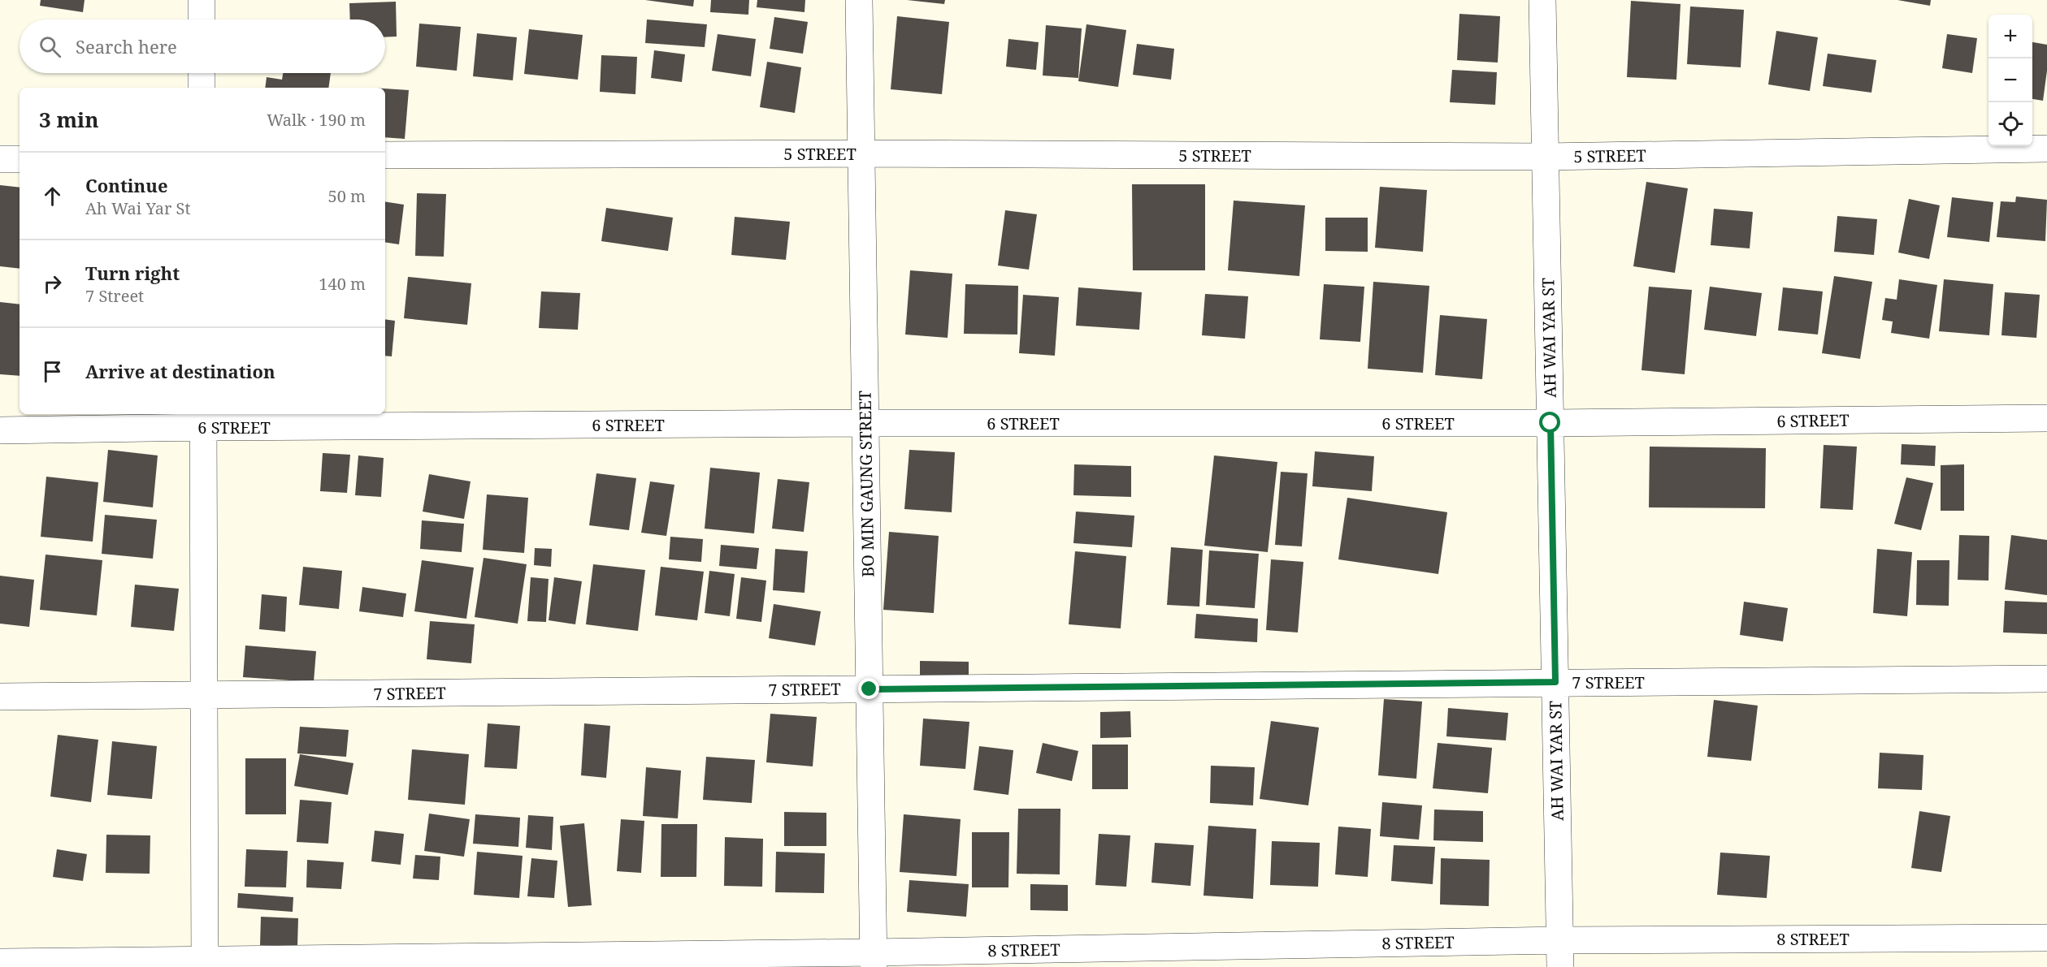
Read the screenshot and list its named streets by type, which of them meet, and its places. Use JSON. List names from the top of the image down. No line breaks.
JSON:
{"streets":{"street":["5 STREET","AH WAI YAR ST","6 STREET","BO MIN GAUNG STREET","7 STREET","8 STREET"]},"crossings":[["5 STREET","AH WAI YAR ST"],["5 STREET","BO MIN GAUNG STREET"],["AH WAI YAR ST","6 STREET"],["AH WAI YAR ST","7 STREET"],["AH WAI YAR ST","8 STREET"],["6 STREET","BO MIN GAUNG STREET"],["BO MIN GAUNG STREET","7 STREET"],["BO MIN GAUNG STREET","8 STREET"]],"page":{"map_buttons":["+","−"],"search":"Search here","heading":["3 min","Walk · 190 m"],"list":[["Continue","Ah Wai Yar St","50 m"],["Turn right","7 Street","140 m"],"Arrive at destination"]}}
